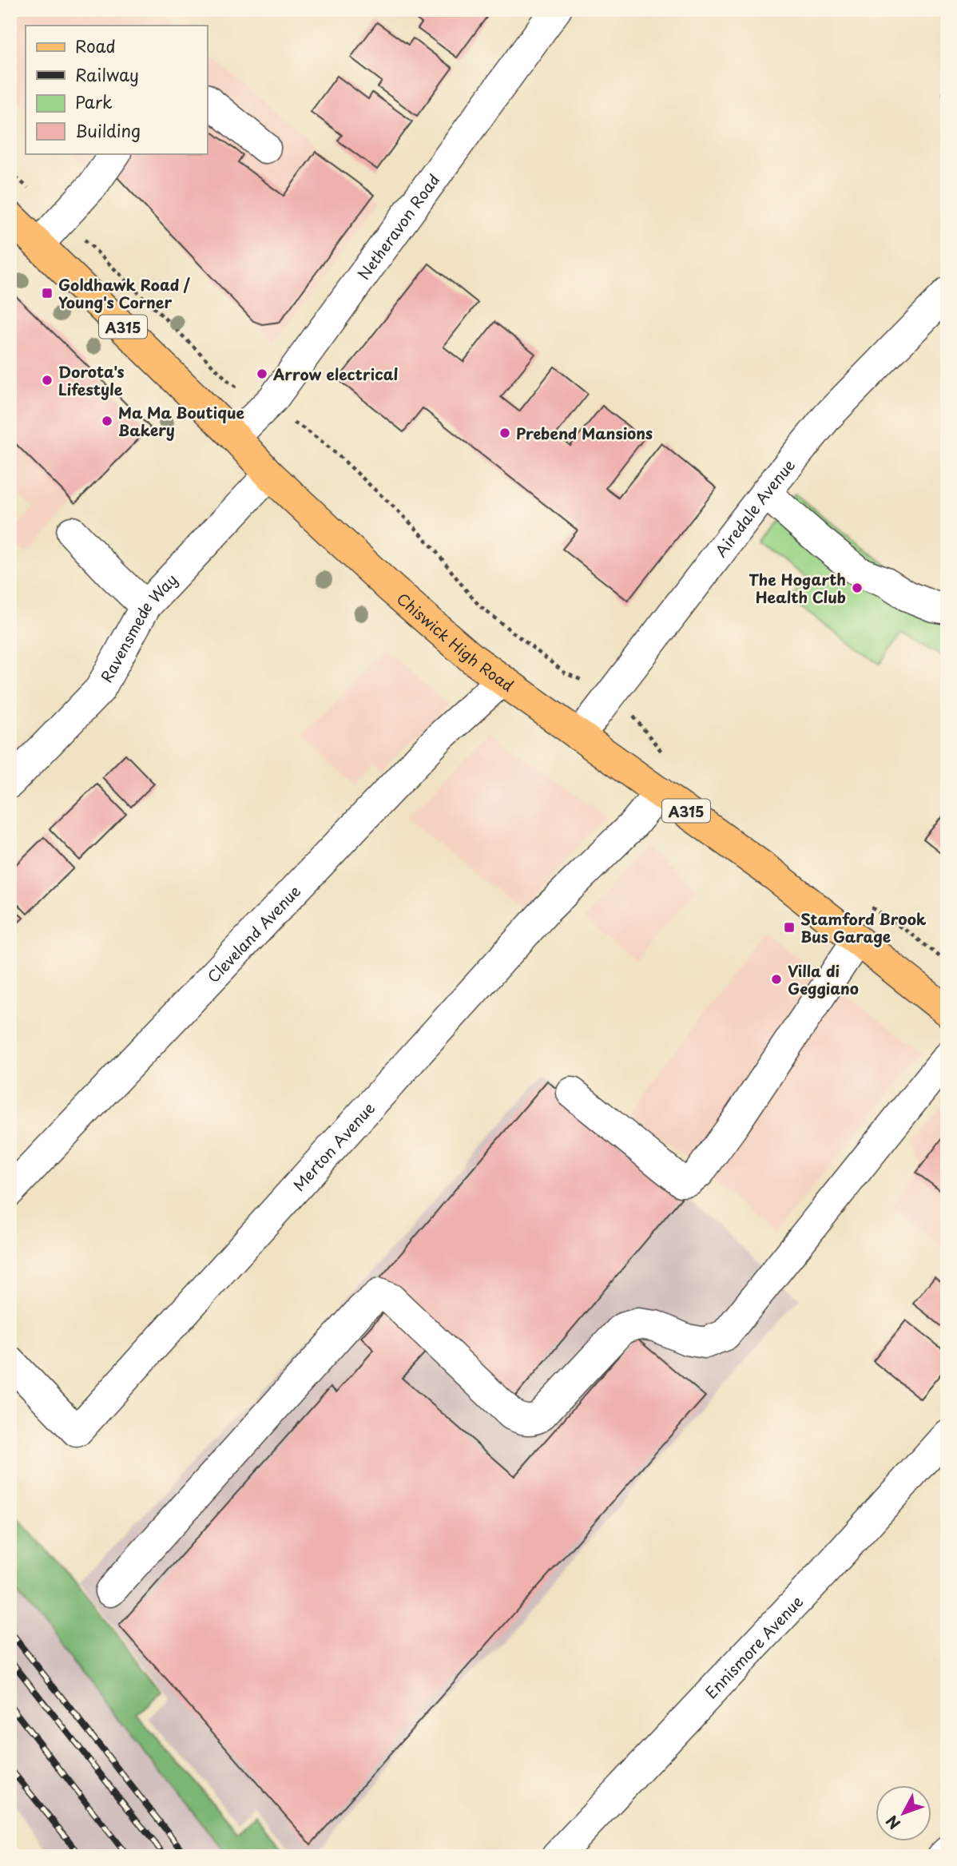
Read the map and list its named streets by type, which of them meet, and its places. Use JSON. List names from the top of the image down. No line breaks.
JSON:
{"streets":{"main road":["A315","Chiswick High Road"],"street":["Netheravon Road","Airedale Avenue","Ravensmede Way","Cleveland Avenue","Merton Avenue","Ennismore Avenue"]},"crossings":[["Netheravon Road","Chiswick High Road"],["Airedale Avenue","Chiswick High Road"],["Ravensmede Way","Chiswick High Road"],["Chiswick High Road","Cleveland Avenue"],["Chiswick High Road","Merton Avenue"]],"places":{"transit":["Goldhawk Road / Young's Corner","Stamford Brook Bus Garage"],"other":["Arrow electrical","Dorota's Lifestyle","Ma Ma Boutique Bakery","Prebend Mansions","The Hogarth Health Club","Villa di Geggiano"]},"legend":["Road","Railway","Park","Building"],"north":"bottom left"}
